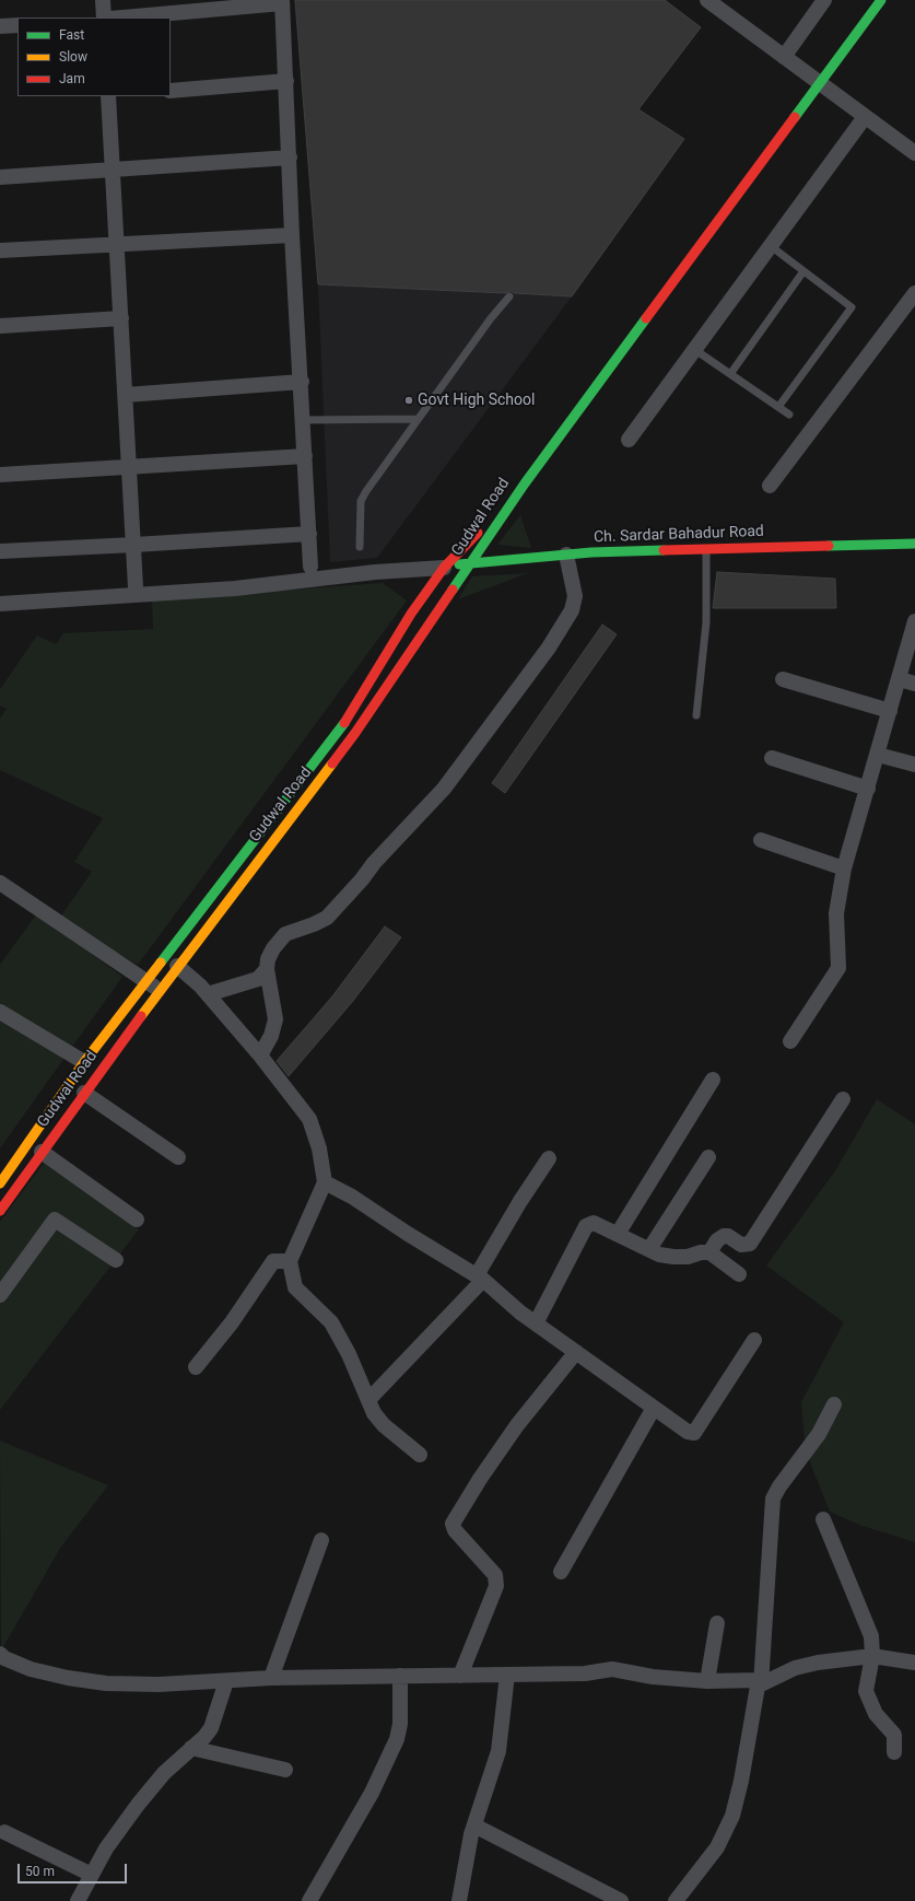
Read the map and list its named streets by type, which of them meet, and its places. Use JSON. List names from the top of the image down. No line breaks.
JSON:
{"streets":{"main road":["Gudwal Road","Ch. Sardar Bahadur Road"]},"crossings":[["Gudwal Road","Ch. Sardar Bahadur Road"]],"places":["Govt High School"],"legend":["Fast","Slow","Jam"],"scale_bar":"50 m"}
